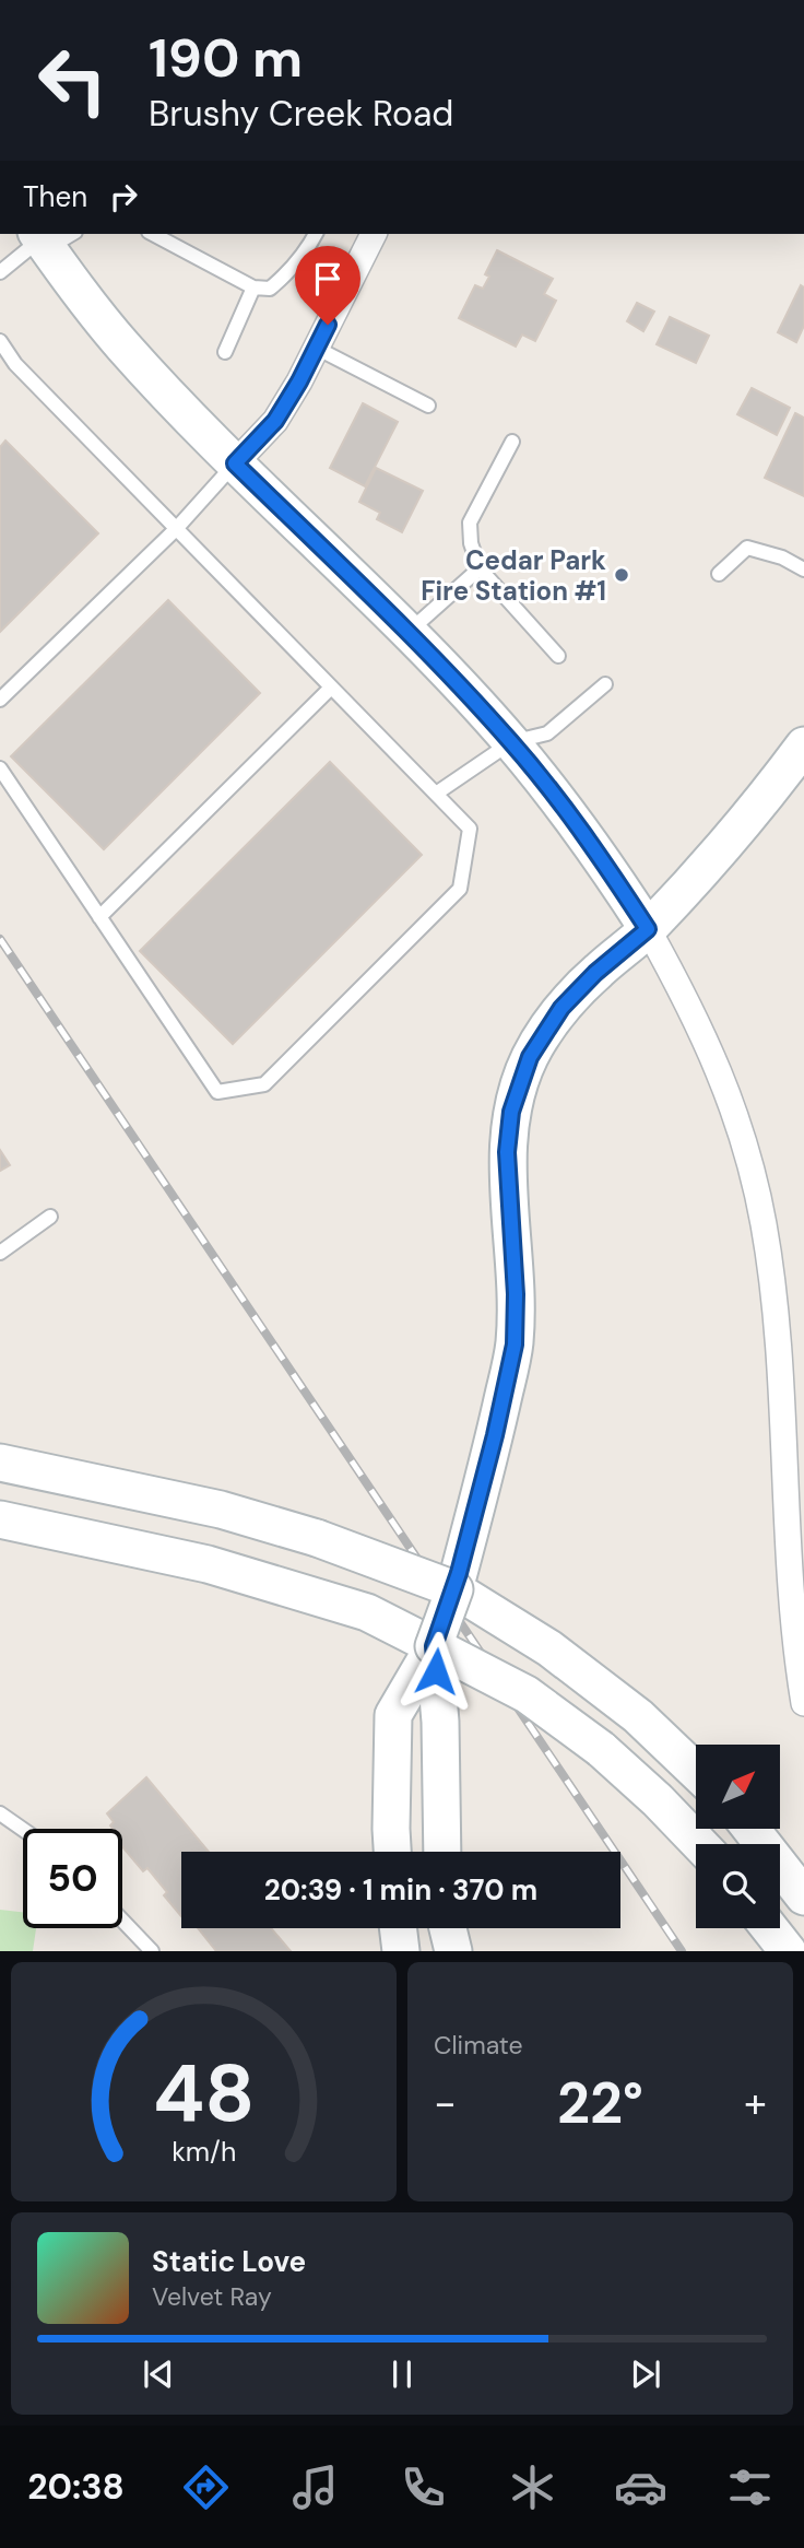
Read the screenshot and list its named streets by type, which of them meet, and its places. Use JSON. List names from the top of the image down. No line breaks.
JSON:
{"places":["Cedar Park Fire Station #1"],"north":"top right","page":{"turn":["190 m","Brushy Creek Road"],"then":"Then","limit":"50","trip":"20:39 · 1 min · 370 m","tile":"Climate","heat":["−","22°","+"],"song":["Static Love","Velvet Ray"],"tabs":"20:38","gauge":["48","km/h"]}}
